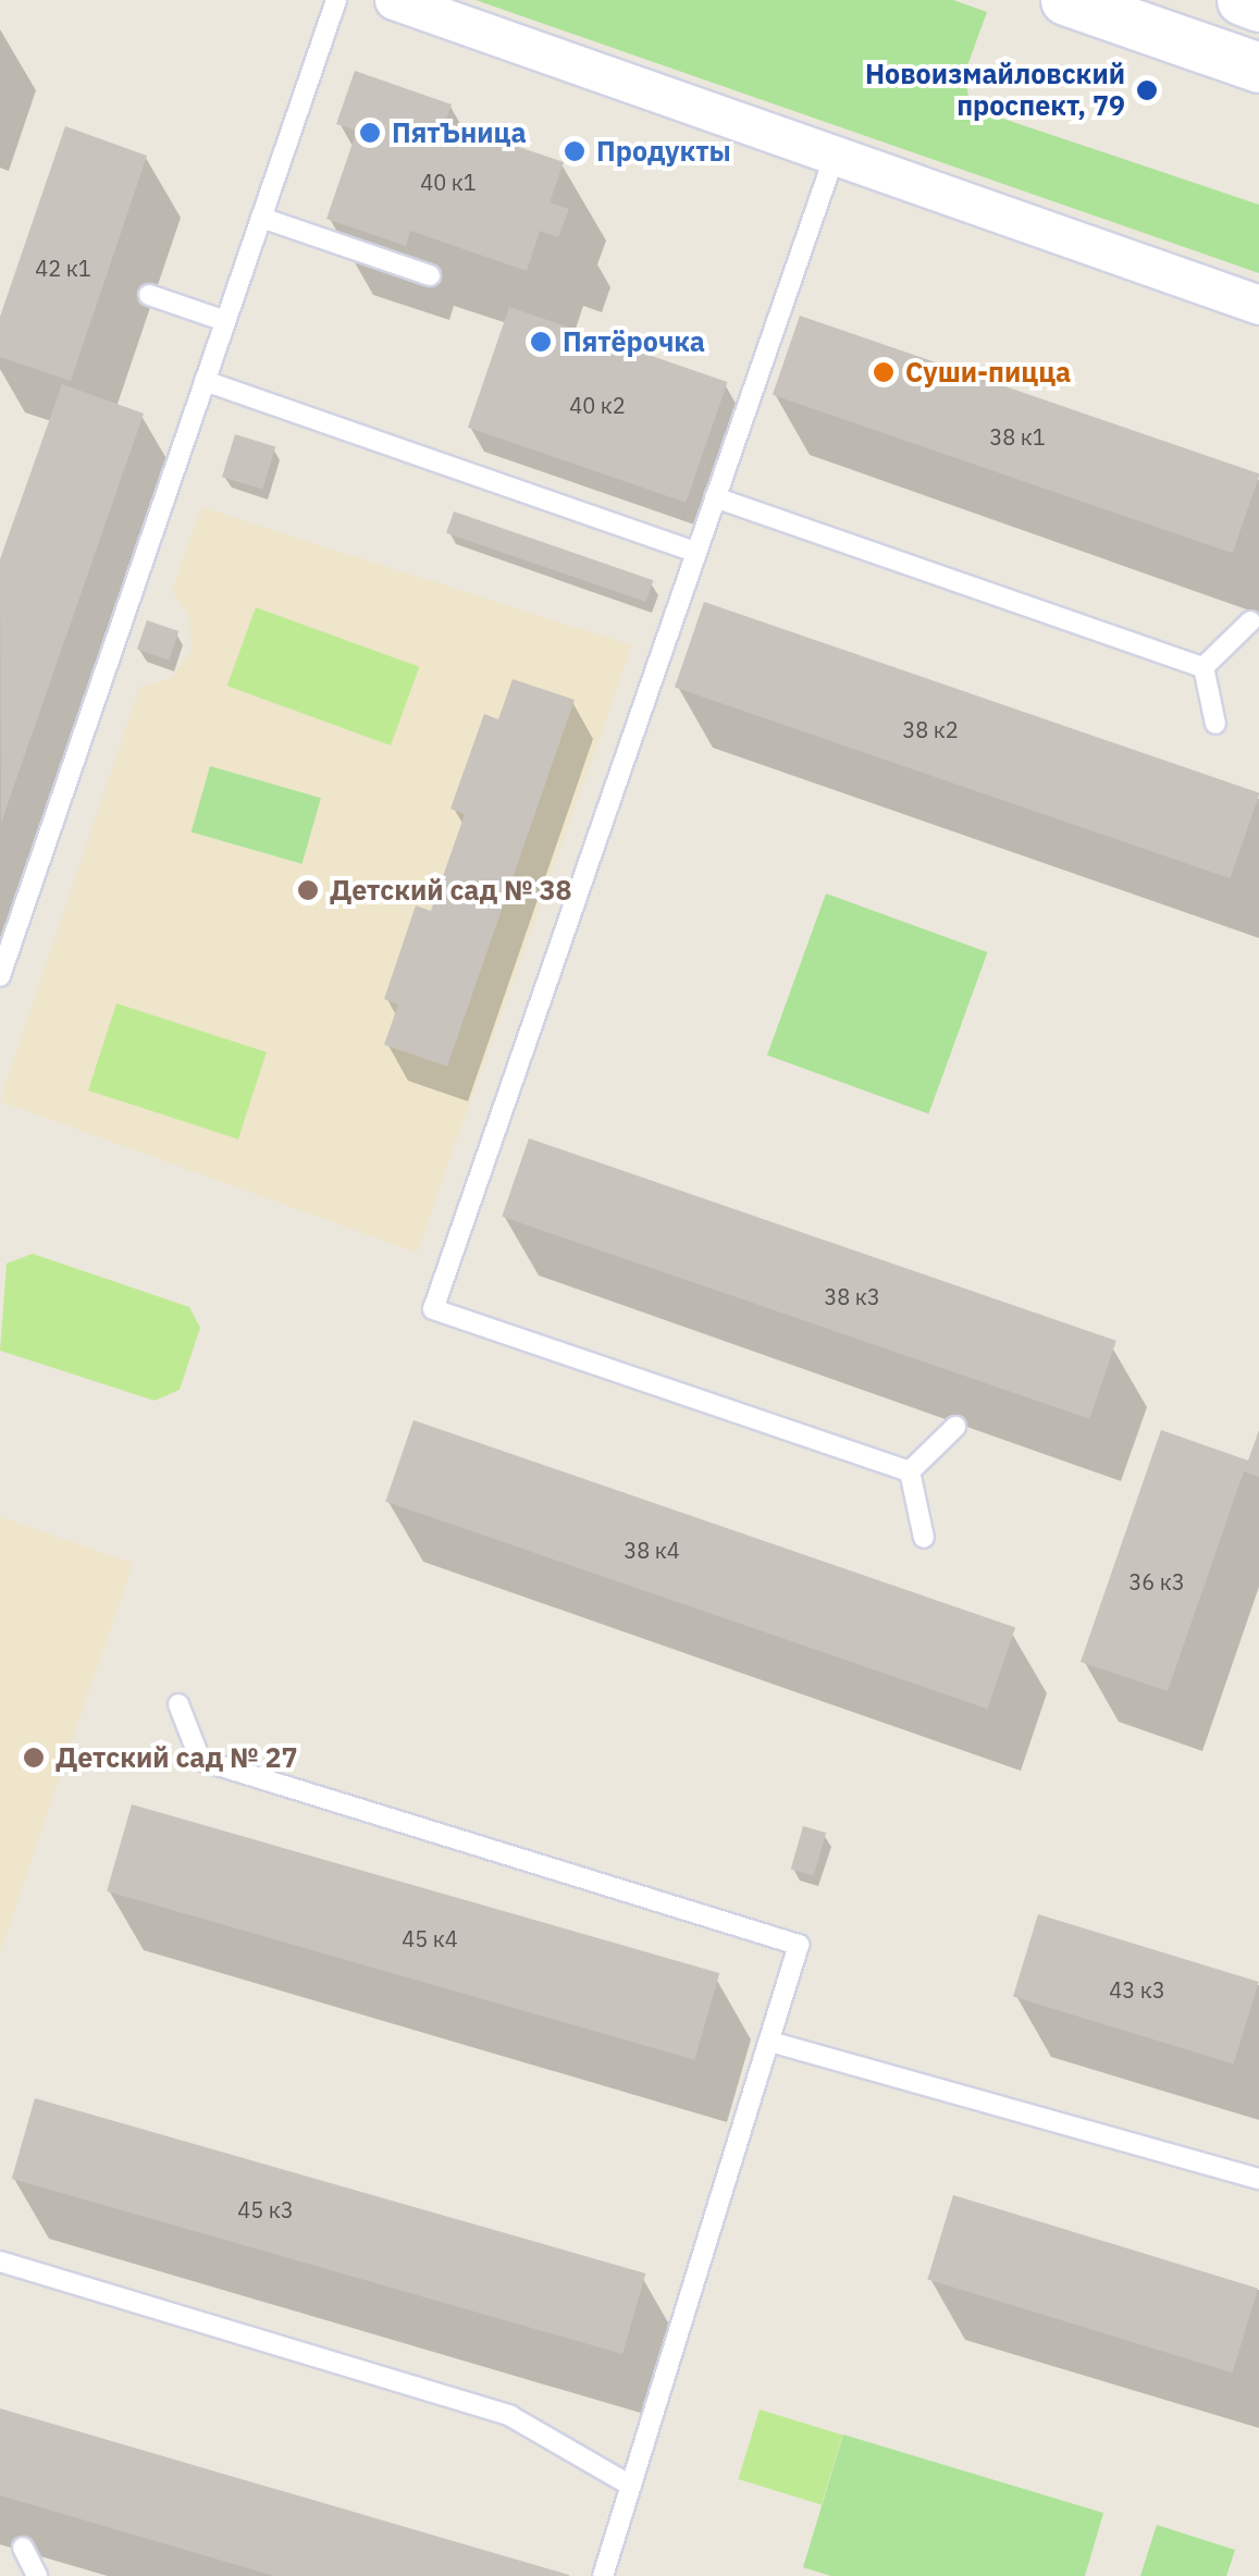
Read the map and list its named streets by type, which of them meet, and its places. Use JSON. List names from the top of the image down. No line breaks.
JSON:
{"places":["Новоизмайловский проспект, 79","ПятЪница","Продукты","Пятёрочка","Суши-пицца","Детский сад № 38","Детский сад № 27"],"house_numbers":["40 к1","42 к1","40 к2","38 к1","38 к2","38 к3","38 к4","36 к3","45 к4","43 к3","45 к3"]}
